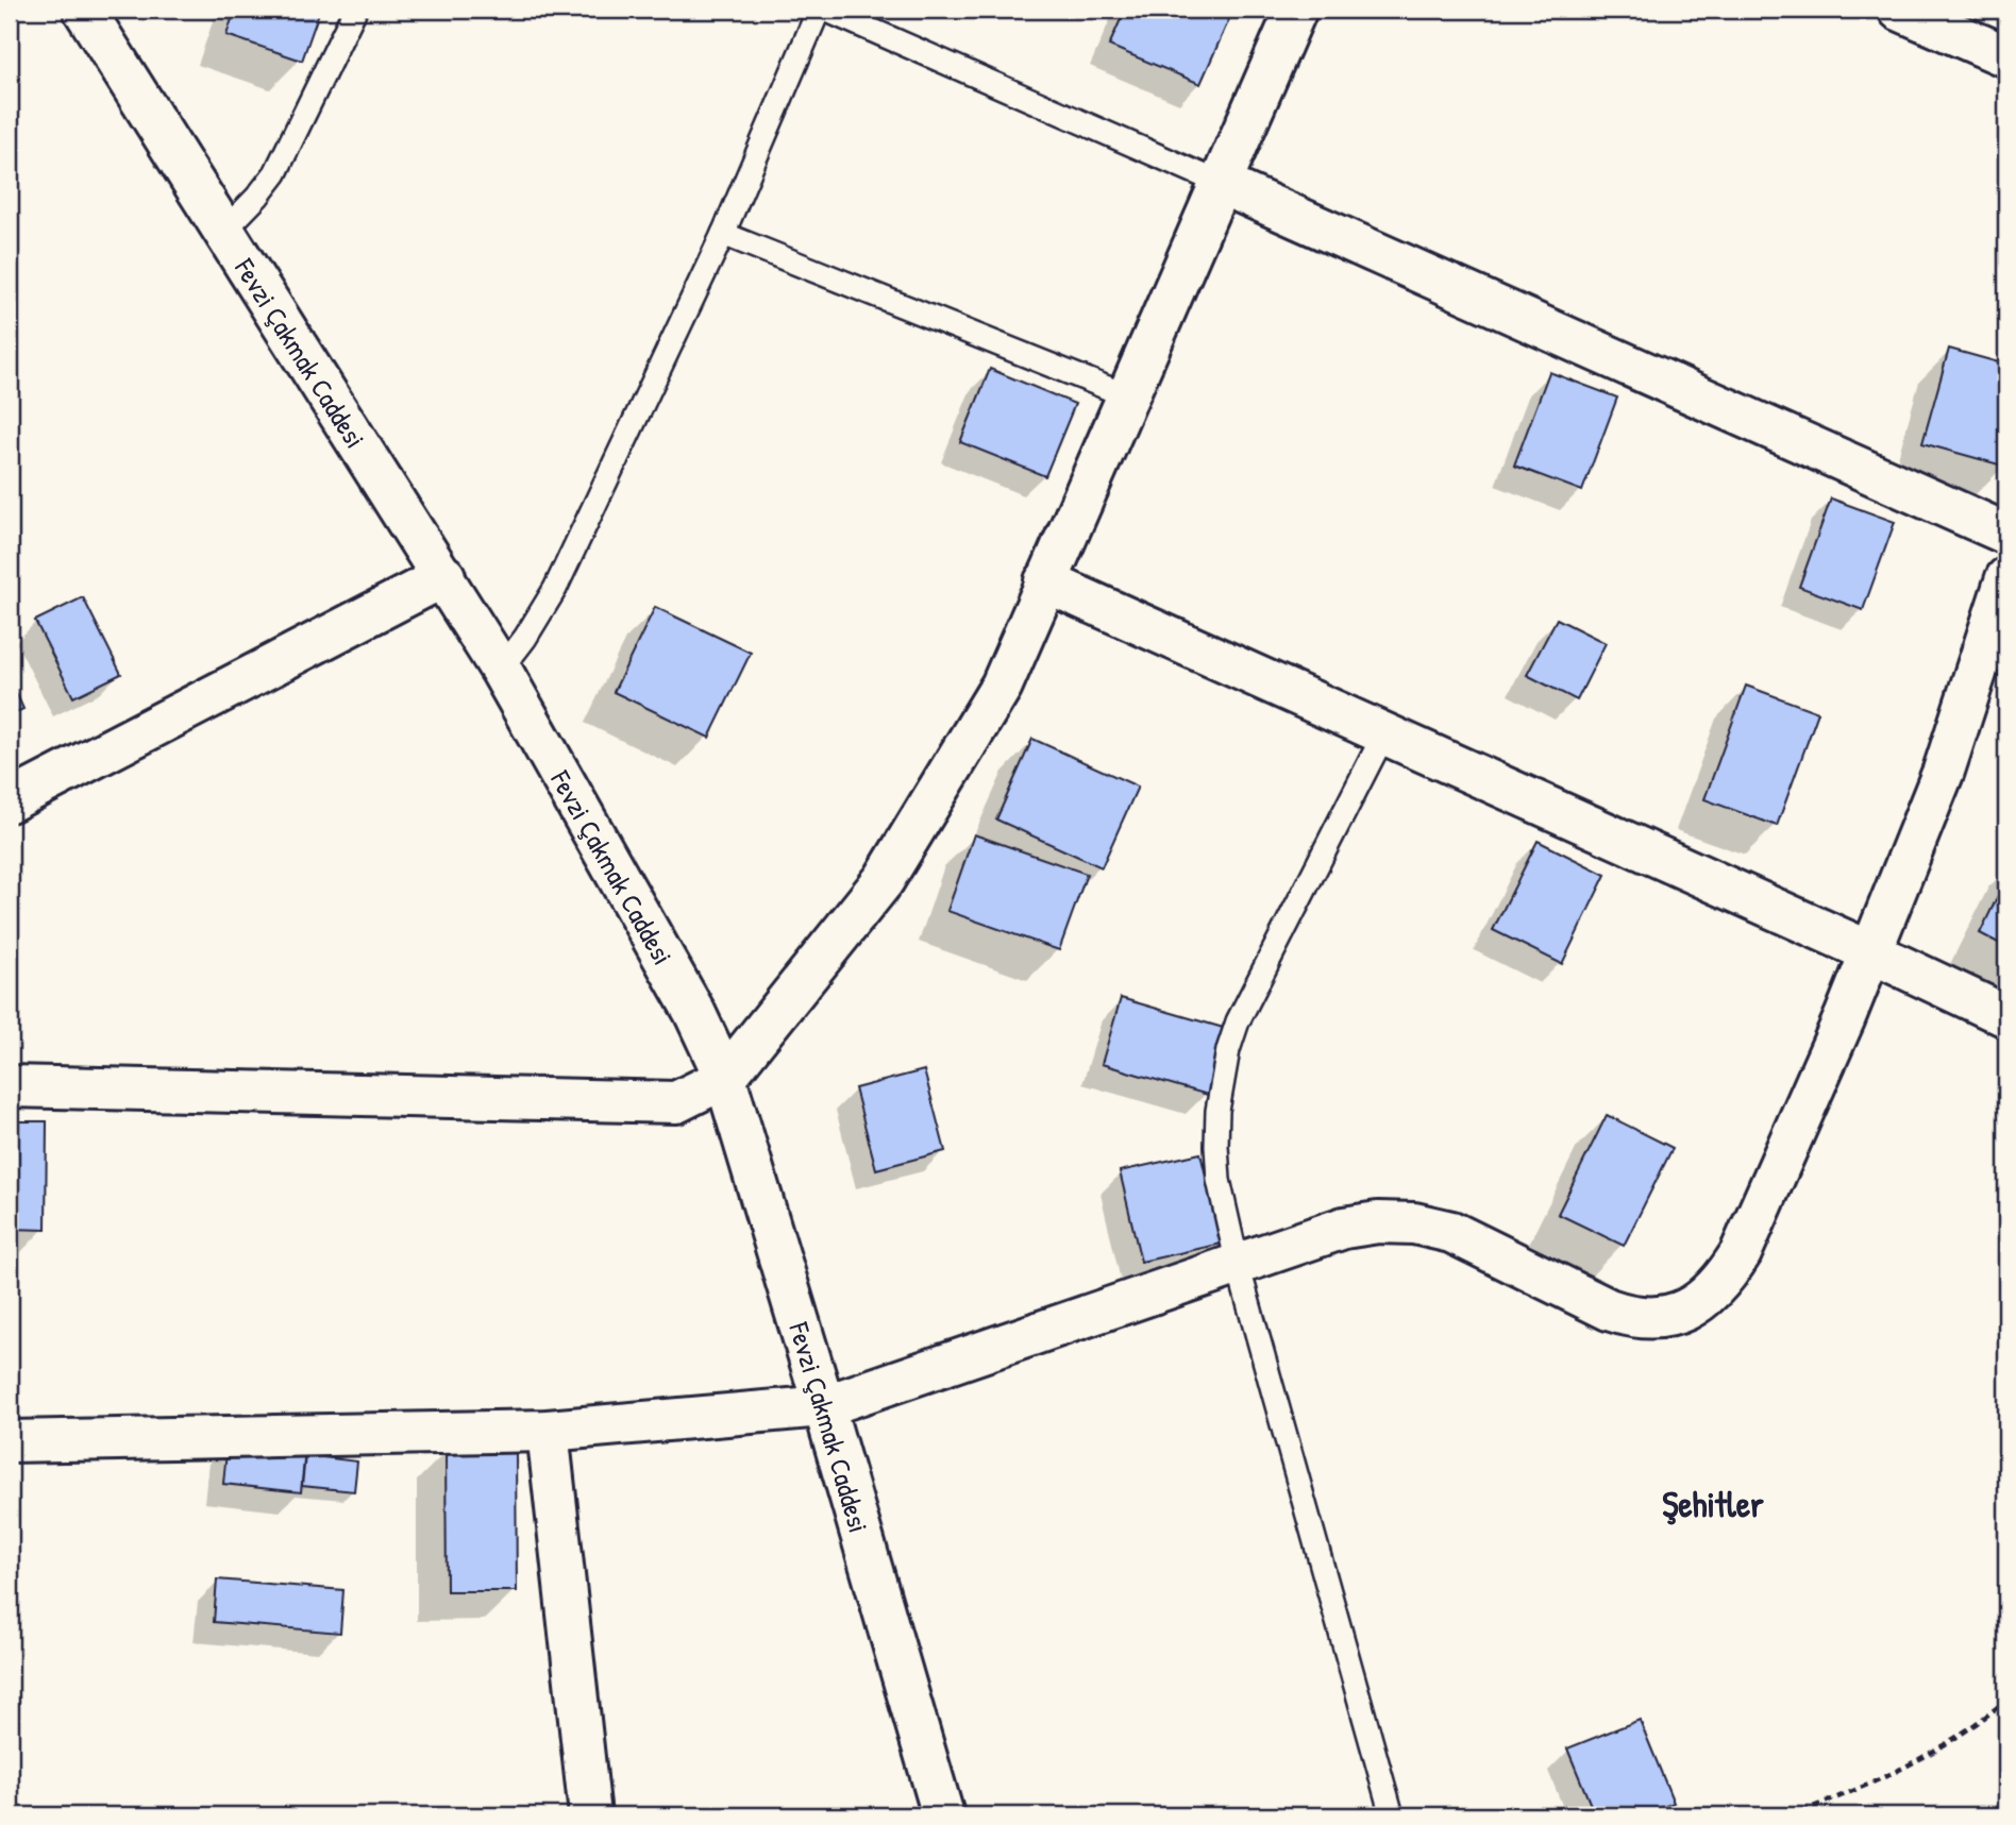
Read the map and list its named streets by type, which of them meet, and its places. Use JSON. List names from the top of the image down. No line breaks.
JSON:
{"streets":{"street":["Fevzi Çakmak Caddesi"]},"districts":["Şehitler"]}
